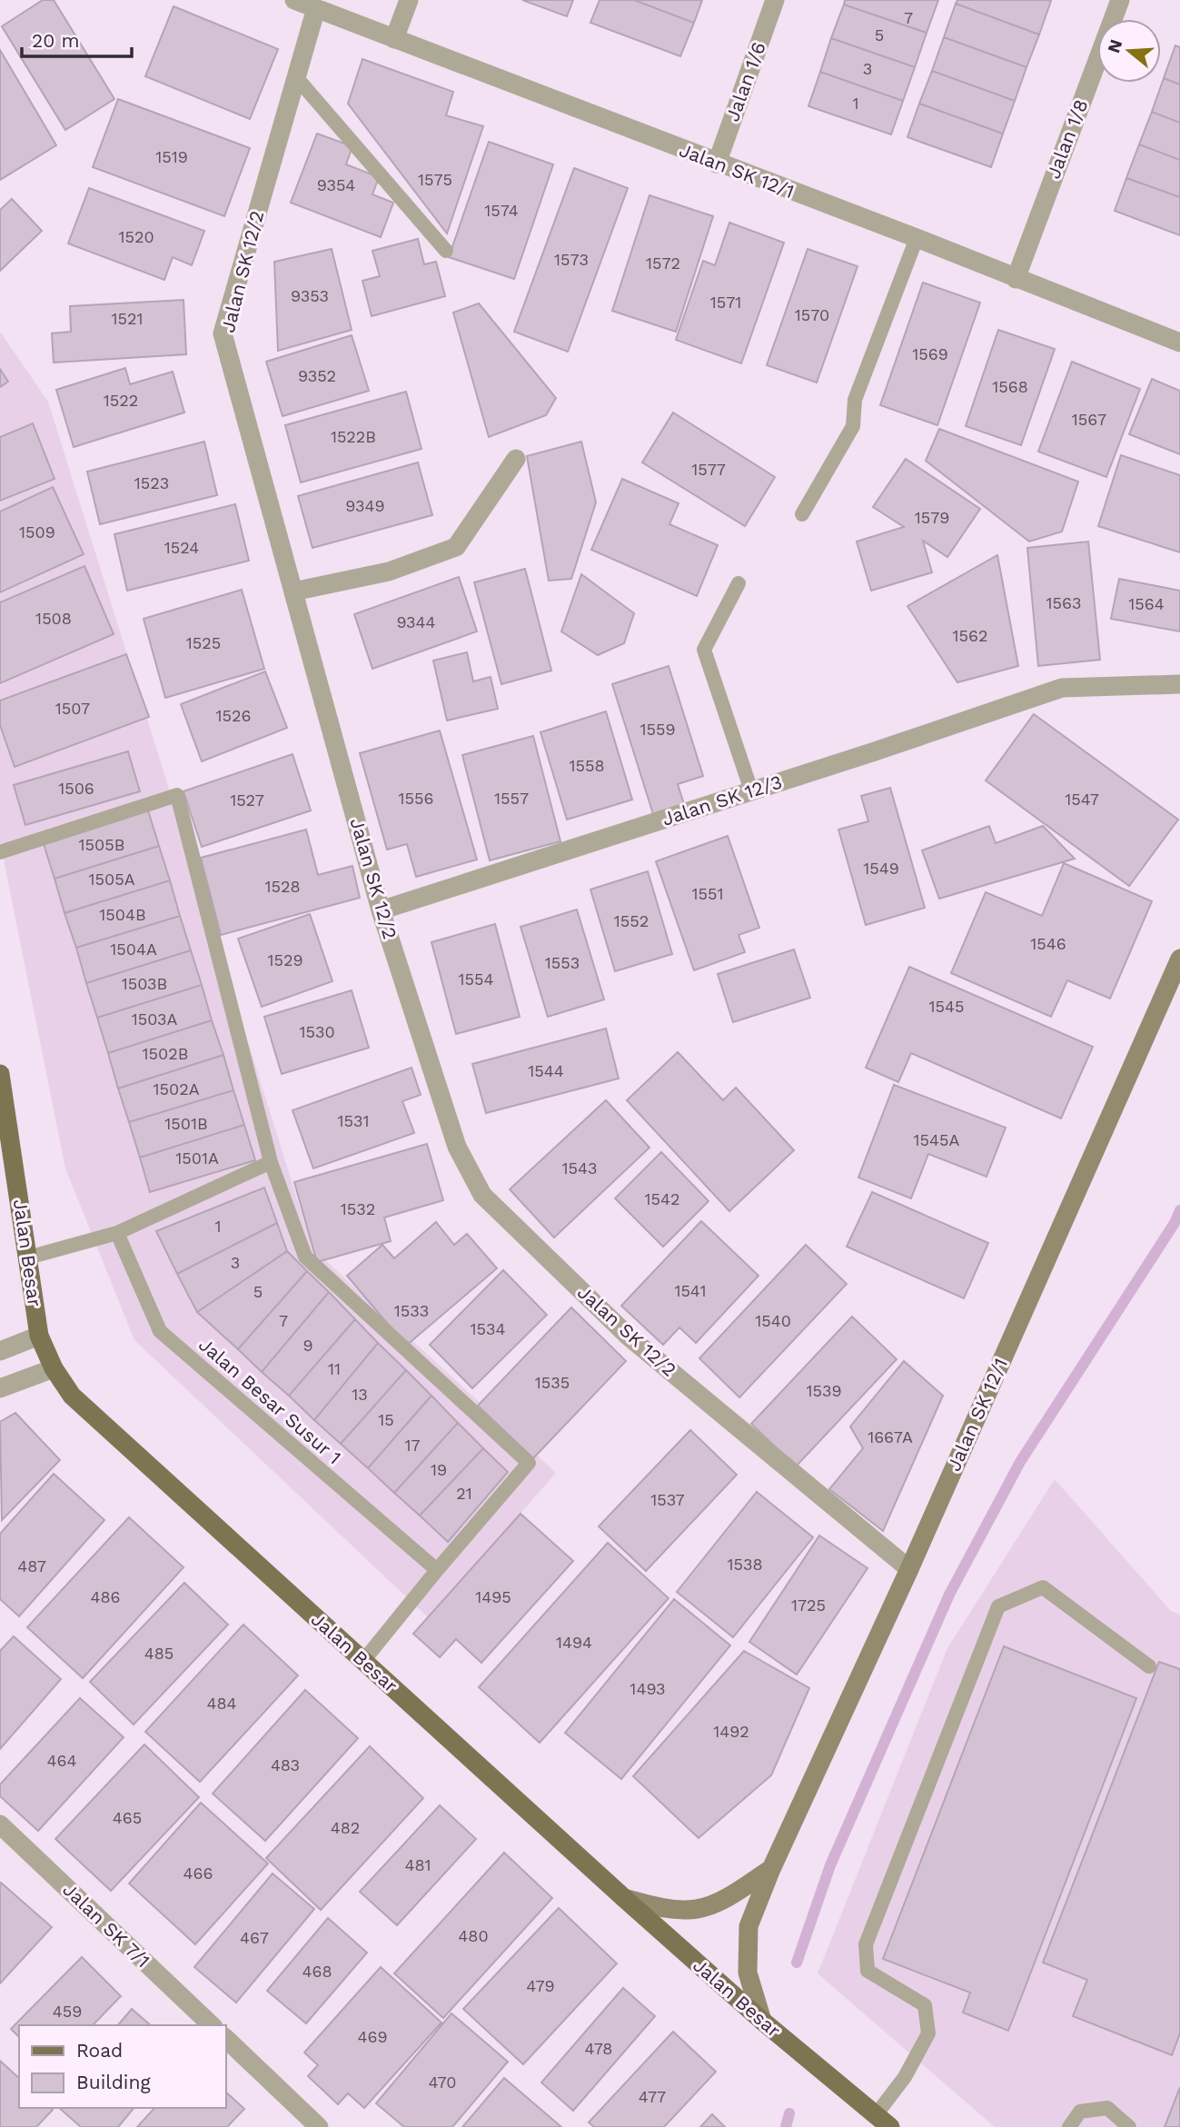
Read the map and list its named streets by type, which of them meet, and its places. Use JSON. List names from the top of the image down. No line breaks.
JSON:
{"streets":{"main road":["Jalan SK 12/1","Jalan Besar"],"street":["Jalan 1/6","Jalan 1/8","Jalan SK 12/2","Jalan SK 12/3","Jalan SK 7/1"],"lane":["Jalan Besar Susur 1"]},"crossings":[["Jalan 1/6","Jalan SK 12/1"],["Jalan 1/8","Jalan SK 12/1"],["Jalan SK 12/1","Jalan SK 12/2"],["Jalan SK 12/1","Jalan Besar"],["Jalan SK 12/2","Jalan SK 12/3"]],"house_numbers":["7","5","3","1","1519","1575","9354","1574","1520","1573","1572","9353","1571","1570","1521","1569","9352","1568","1522","1567","1522B","1577","1523","9349","1579","1509","1524","1563","1564","1508","9344","1562","1525","1507","1526","1559","1558","1506","1556","1557","1547","1527","1505B","1549","1505A","1528","1551","1504B","1552","1546","1504A","1529","1553","1554","1503B","1545","1503A","1530","1502B","1544","1502A","1531","1501B","1545A","1501A","1543","1542","1532","1","3","1541","5","1533","7","1540","1534","9","11","1535","1539","13","15","1667A","17","19","21","1537","1538","487","486","1495","1725","1494","485","1493","484","1492","464","483","465","482","481","466","480","467","468","479","459","469","478","470","477"],"legend":["Road","Building"],"scale_bar":"20 m","north":"left"}
